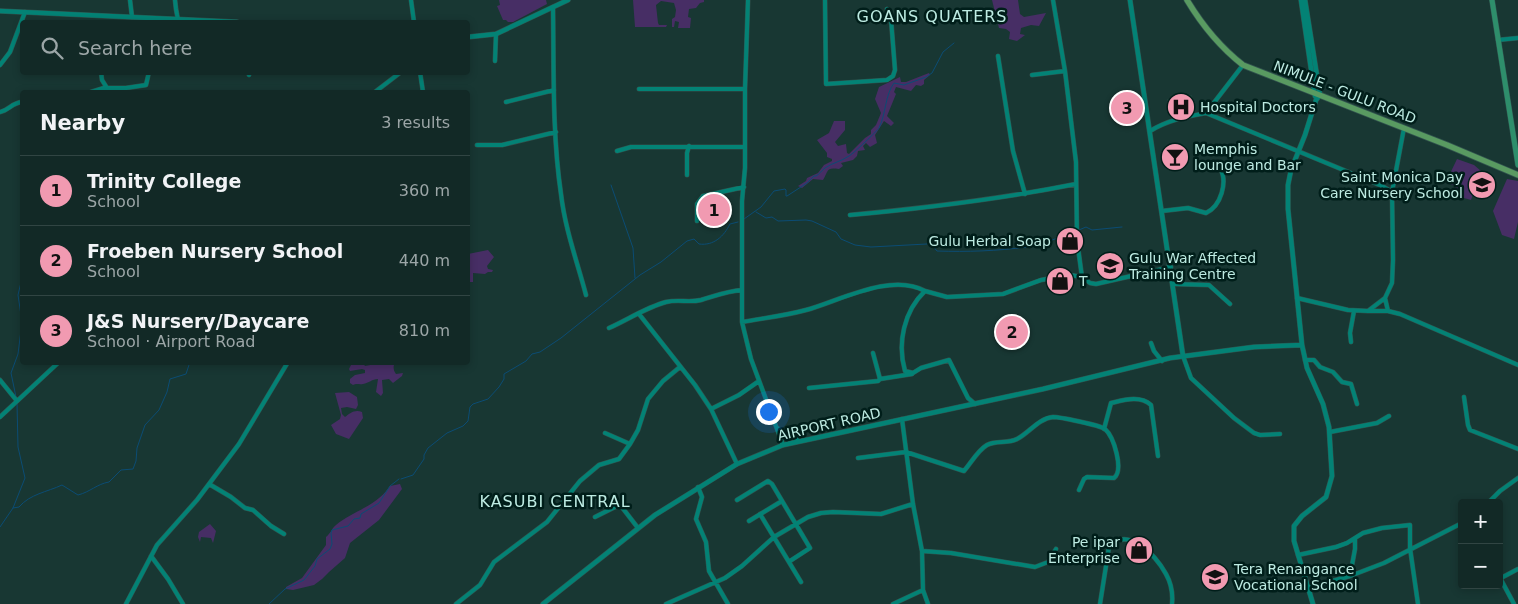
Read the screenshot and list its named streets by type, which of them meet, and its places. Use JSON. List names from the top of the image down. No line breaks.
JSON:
{"streets":{"main road":["NIMULE - GULU ROAD"],"street":["AIRPORT ROAD"]},"districts":["GOANS QUATERS","KASUBI CENTRAL"],"places":{"hospital":["Hospital Doctors"],"bar":["Memphis lounge and Bar"],"school or university":["Saint Monica Day Care Nursery School","Gulu War Affected Training Centre","Tera Renangance Vocational School"],"shop":["Gulu Herbal Soap","T","Pe ipar Enterprise"]},"page":{"search":"Search here","pins":["3","1","2"],"heading":["Nearby","3 results"],"list":[{"mark":"1","name":"Trinity College","note":"School","value":"360 m"},{"mark":"2","name":"Froeben Nursery School","note":"School","value":"440 m"},{"mark":"3","name":"J&S Nursery/Daycare","note":"School · Airport Road","value":"810 m"}],"map_buttons":["+","−"]}}
